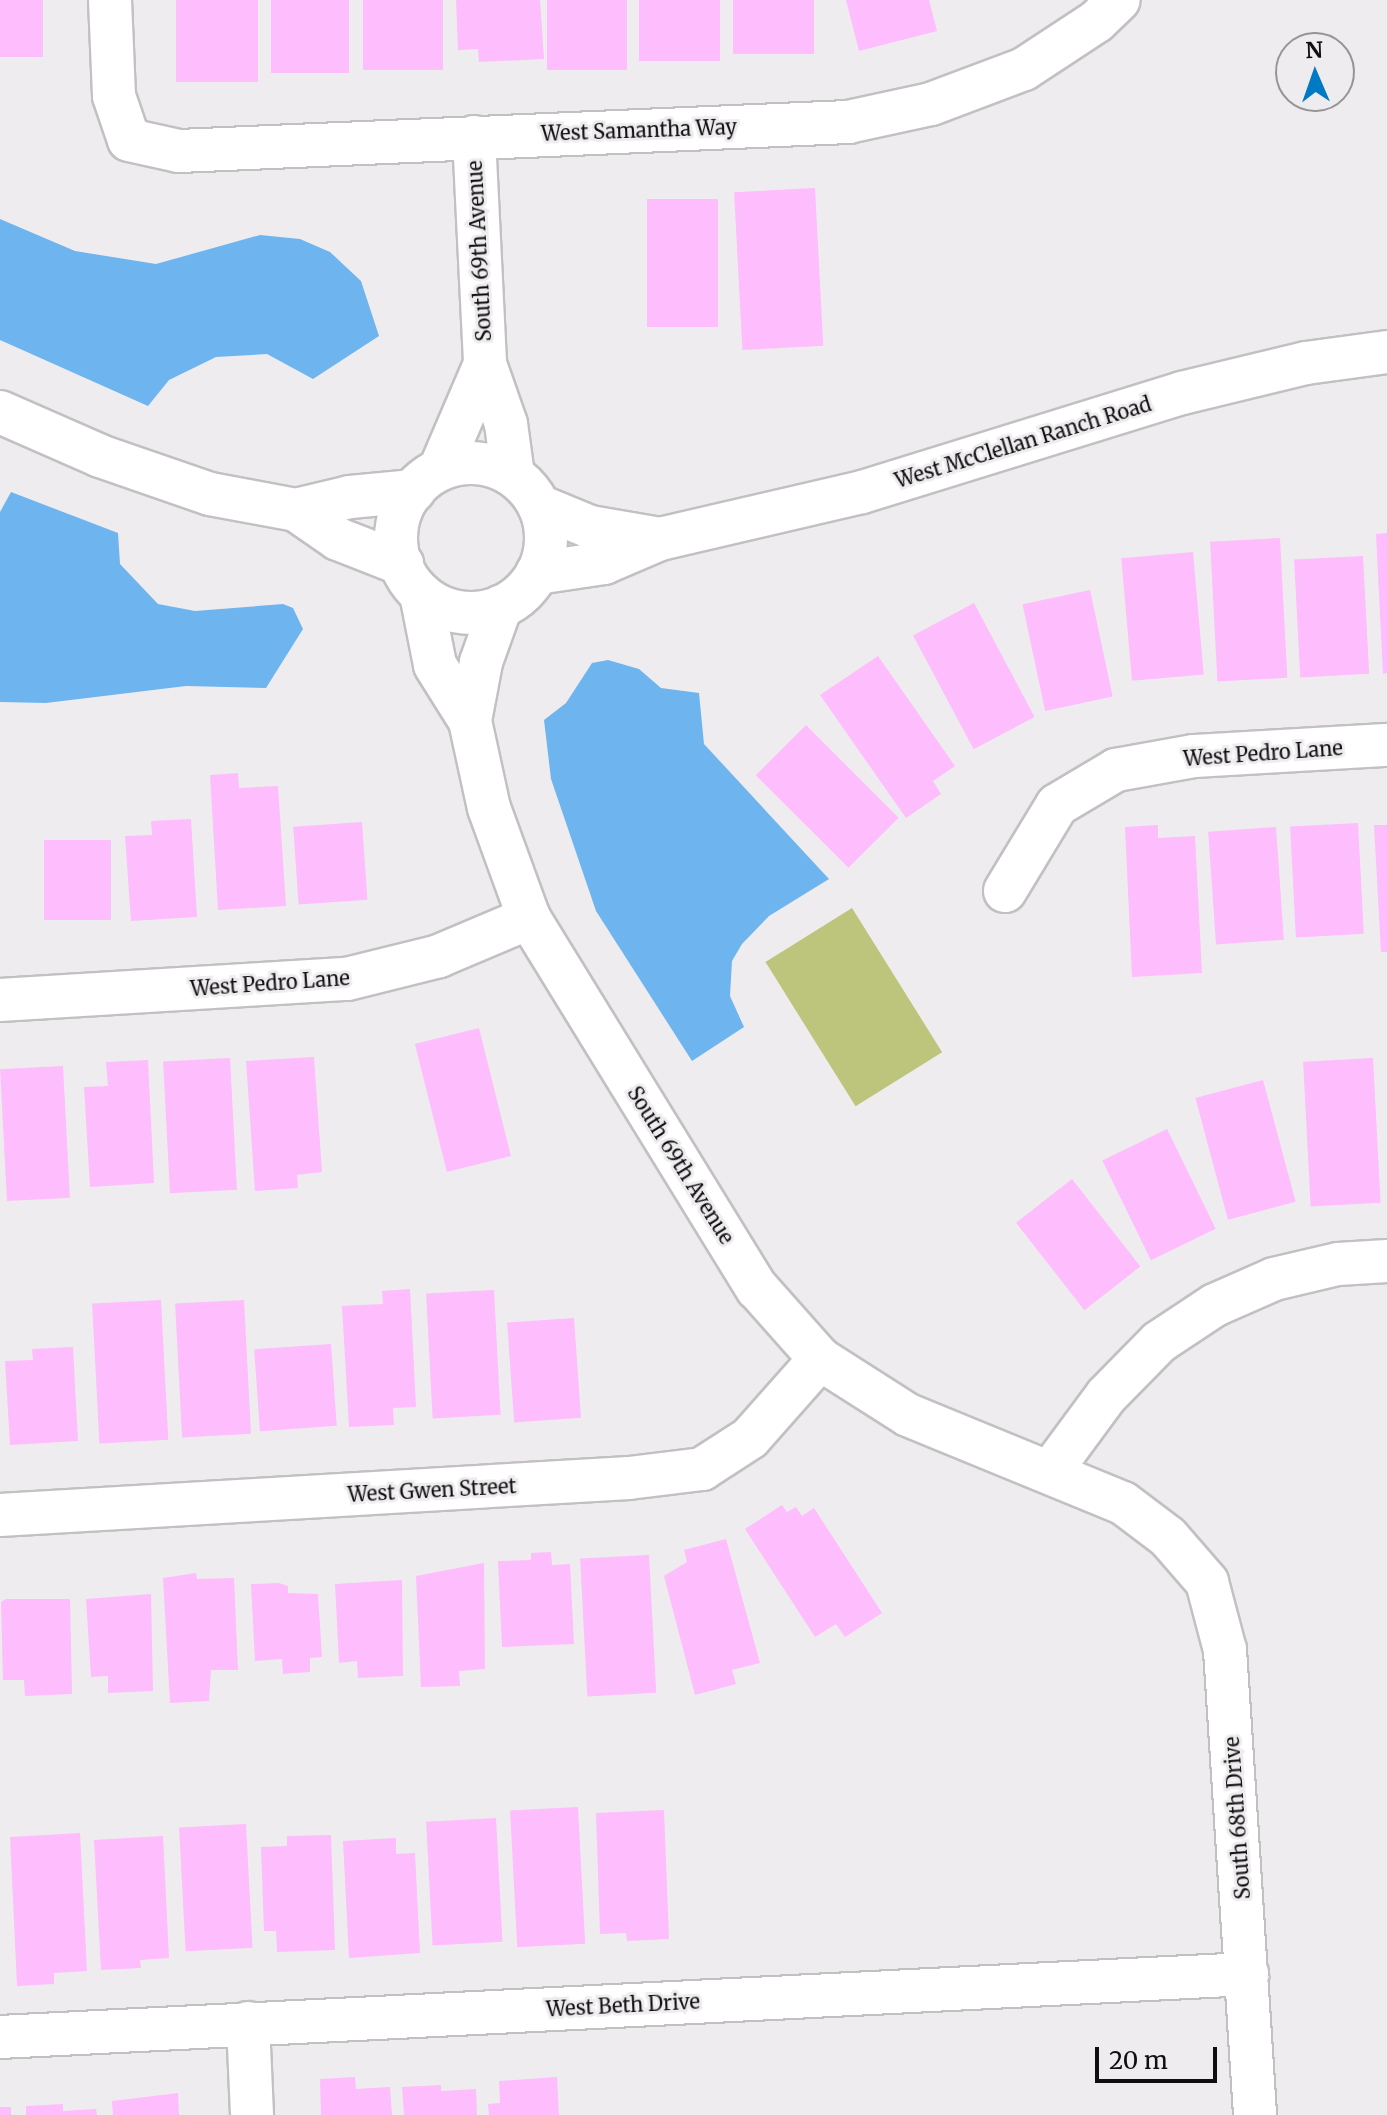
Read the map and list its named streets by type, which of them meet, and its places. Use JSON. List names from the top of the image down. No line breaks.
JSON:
{"streets":{"street":["West Samantha Way","South 69th Avenue","West McClellan Ranch Road","West Pedro Lane","West Gwen Street","South 68th Drive","West Beth Drive"]},"crossings":[["West Samantha Way","South 69th Avenue"],["South 69th Avenue","West Pedro Lane"],["South 69th Avenue","West Gwen Street"],["South 69th Avenue","South 68th Drive"],["South 68th Drive","West Beth Drive"]],"scale_bar":"20 m","north":"top"}
